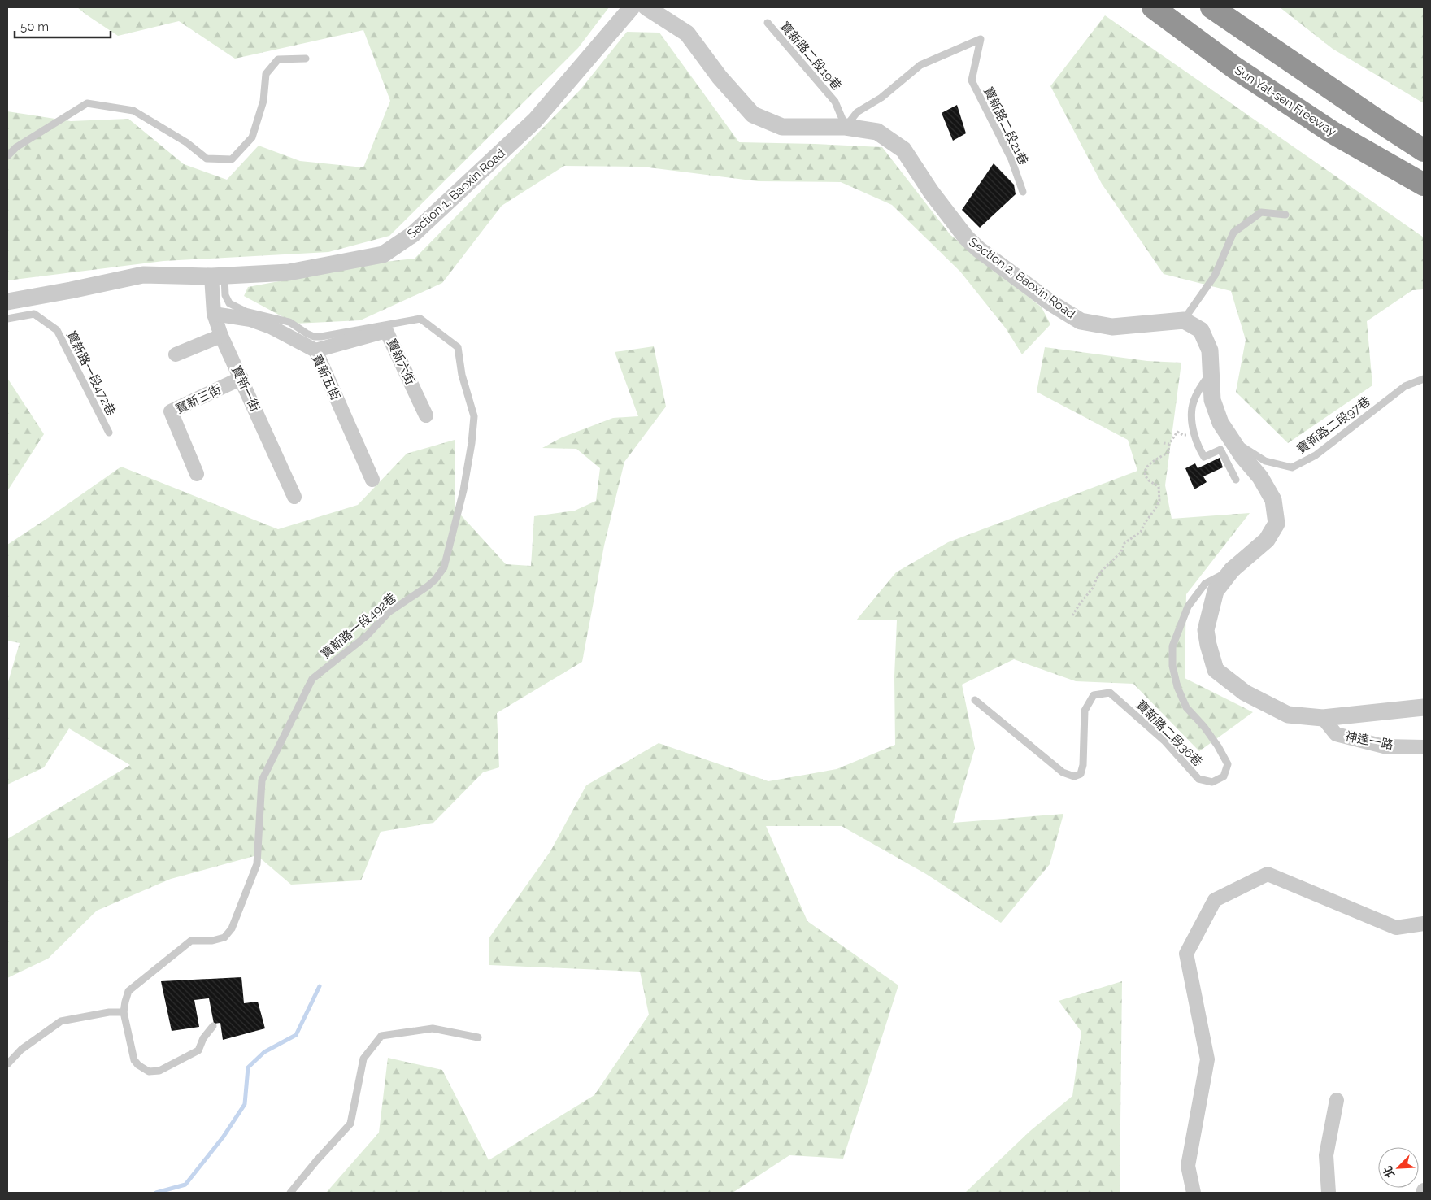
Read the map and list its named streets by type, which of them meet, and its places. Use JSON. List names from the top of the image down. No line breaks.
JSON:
{"streets":{"highway":["Sun Yat-sen Freeway"],"street":["Section 1, Baoxin Road","Section 2, Baoxin Road","寶新六街","寶新五街","寶新一街","寶新三街","神達一路"],"lane":["寶新路二段19巷","寶新路二段21巷","寶新路一段472巷","寶新路二段97巷","寶新路一段492巷","寶新路二段36巷"]},"crossings":[["寶新路二段19巷","寶新路二段21巷"],["寶新路二段19巷","Section 2, Baoxin Road"],["寶新路二段21巷","Section 2, Baoxin Road"],["Section 1, Baoxin Road","寶新一街"],["Section 1, Baoxin Road","寶新路一段492巷"],["寶新六街","寶新五街"],["寶新五街","寶新一街"],["寶新一街","寶新三街"],["寶新一街","寶新路一段492巷"]],"scale_bar":"50 m","north":"bottom left"}
